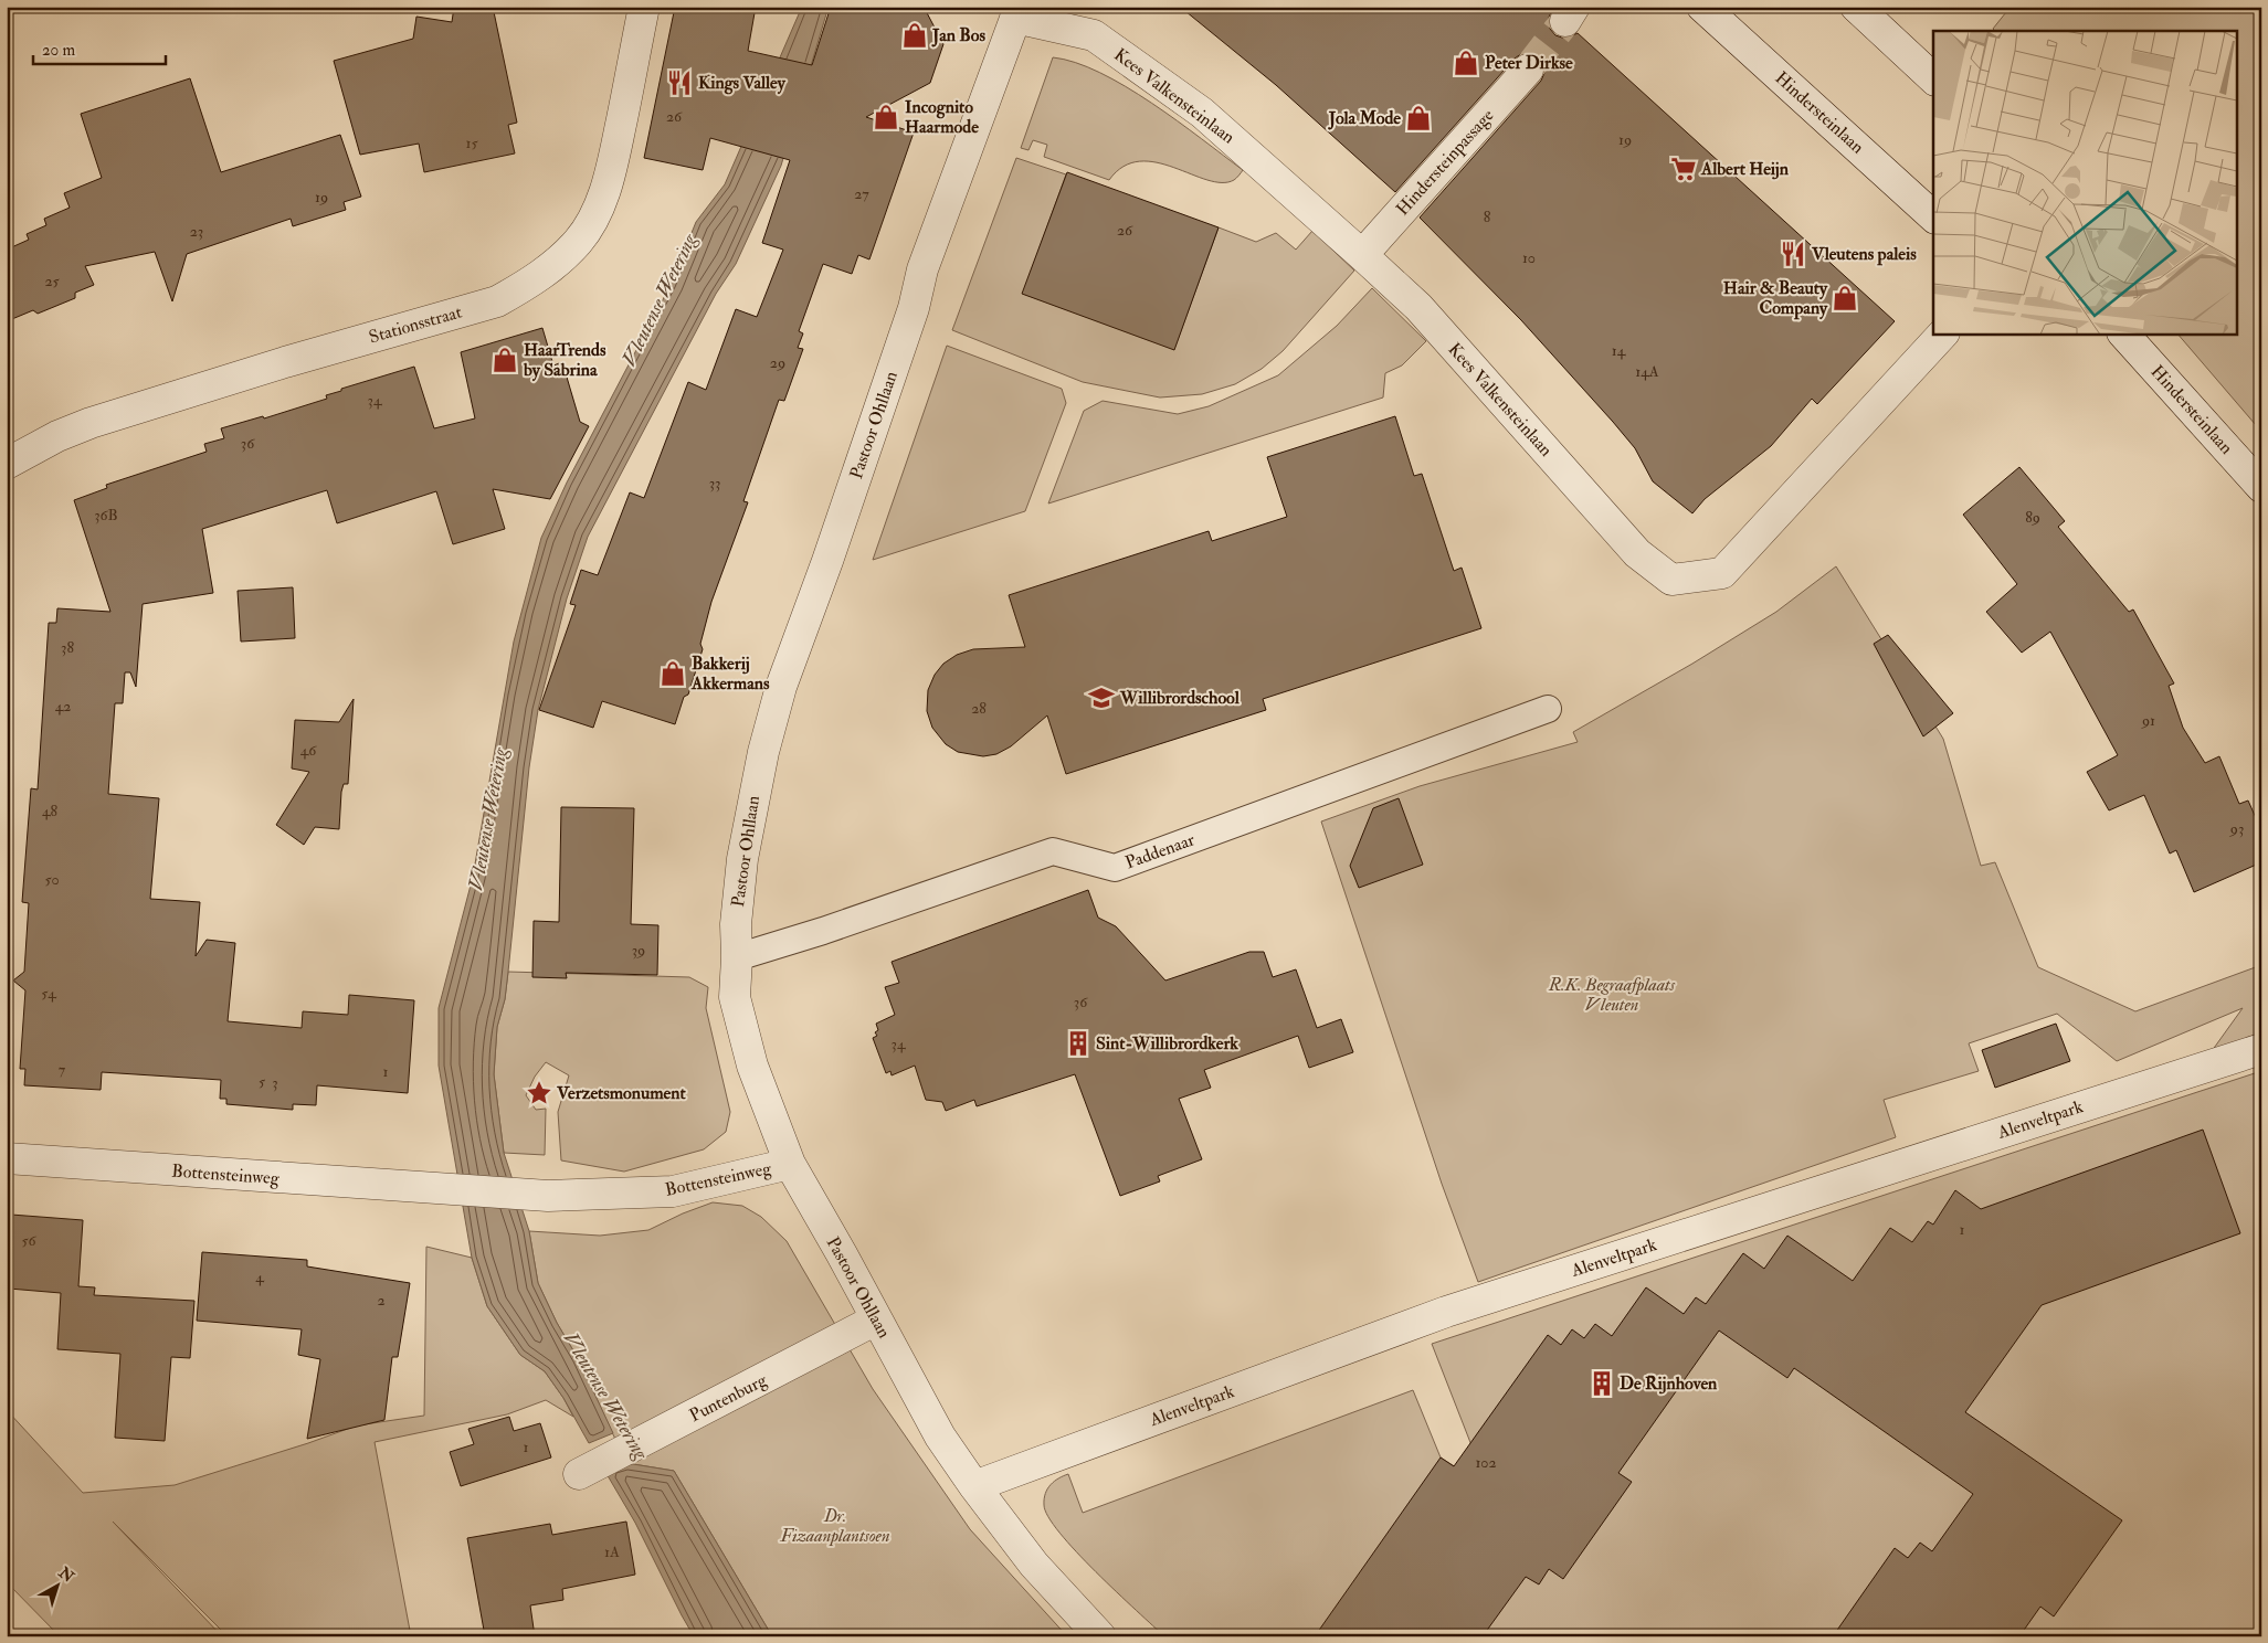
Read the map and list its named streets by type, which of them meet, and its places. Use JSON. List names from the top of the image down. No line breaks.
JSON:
{"streets":{"street":["Kees Valkensteinlaan","Hindersteinlaan","Hindersteinpassage","Stationsstraat","Pastoor Ohllaan","Alenveltpark","Bottensteinweg","Puntenburg"],"lane":["Paddenaar"]},"crossings":[["Kees Valkensteinlaan","Hindersteinpassage"],["Kees Valkensteinlaan","Pastoor Ohllaan"],["Pastoor Ohllaan","Paddenaar"],["Pastoor Ohllaan","Alenveltpark"],["Pastoor Ohllaan","Bottensteinweg"],["Pastoor Ohllaan","Puntenburg"]],"water":["Vleutense Wetering"],"parks":["R.K. Begraafplaats Vleuten","Dr. Fizaanplantsoen"],"places":{"shop":["Jan Bos","Peter Dirkse","Incognito Haarmode","Jola Mode","Hair & Beauty Company","HaarTrends by Sabrina","Bakkerij Akkermans"],"restaurant":["Kings Valley","Vleutens paleis"],"supermarket":["Albert Heijn"],"school or university":["Willibrordschool"],"building":["Sint-Willibrordkerk","De Rijnhoven"],"place":["Verzetsmonument"]},"house_numbers":["26","19","15","27","19","8","26","23","10","25","14","29","14A","34","36","33","36B","89","38","42","28","91","46","48","93","50","39","54","36","34","7","1","5","3","1","56","4","2","1","102","1A"],"scale_bar":"20 m","north":"top right"}
